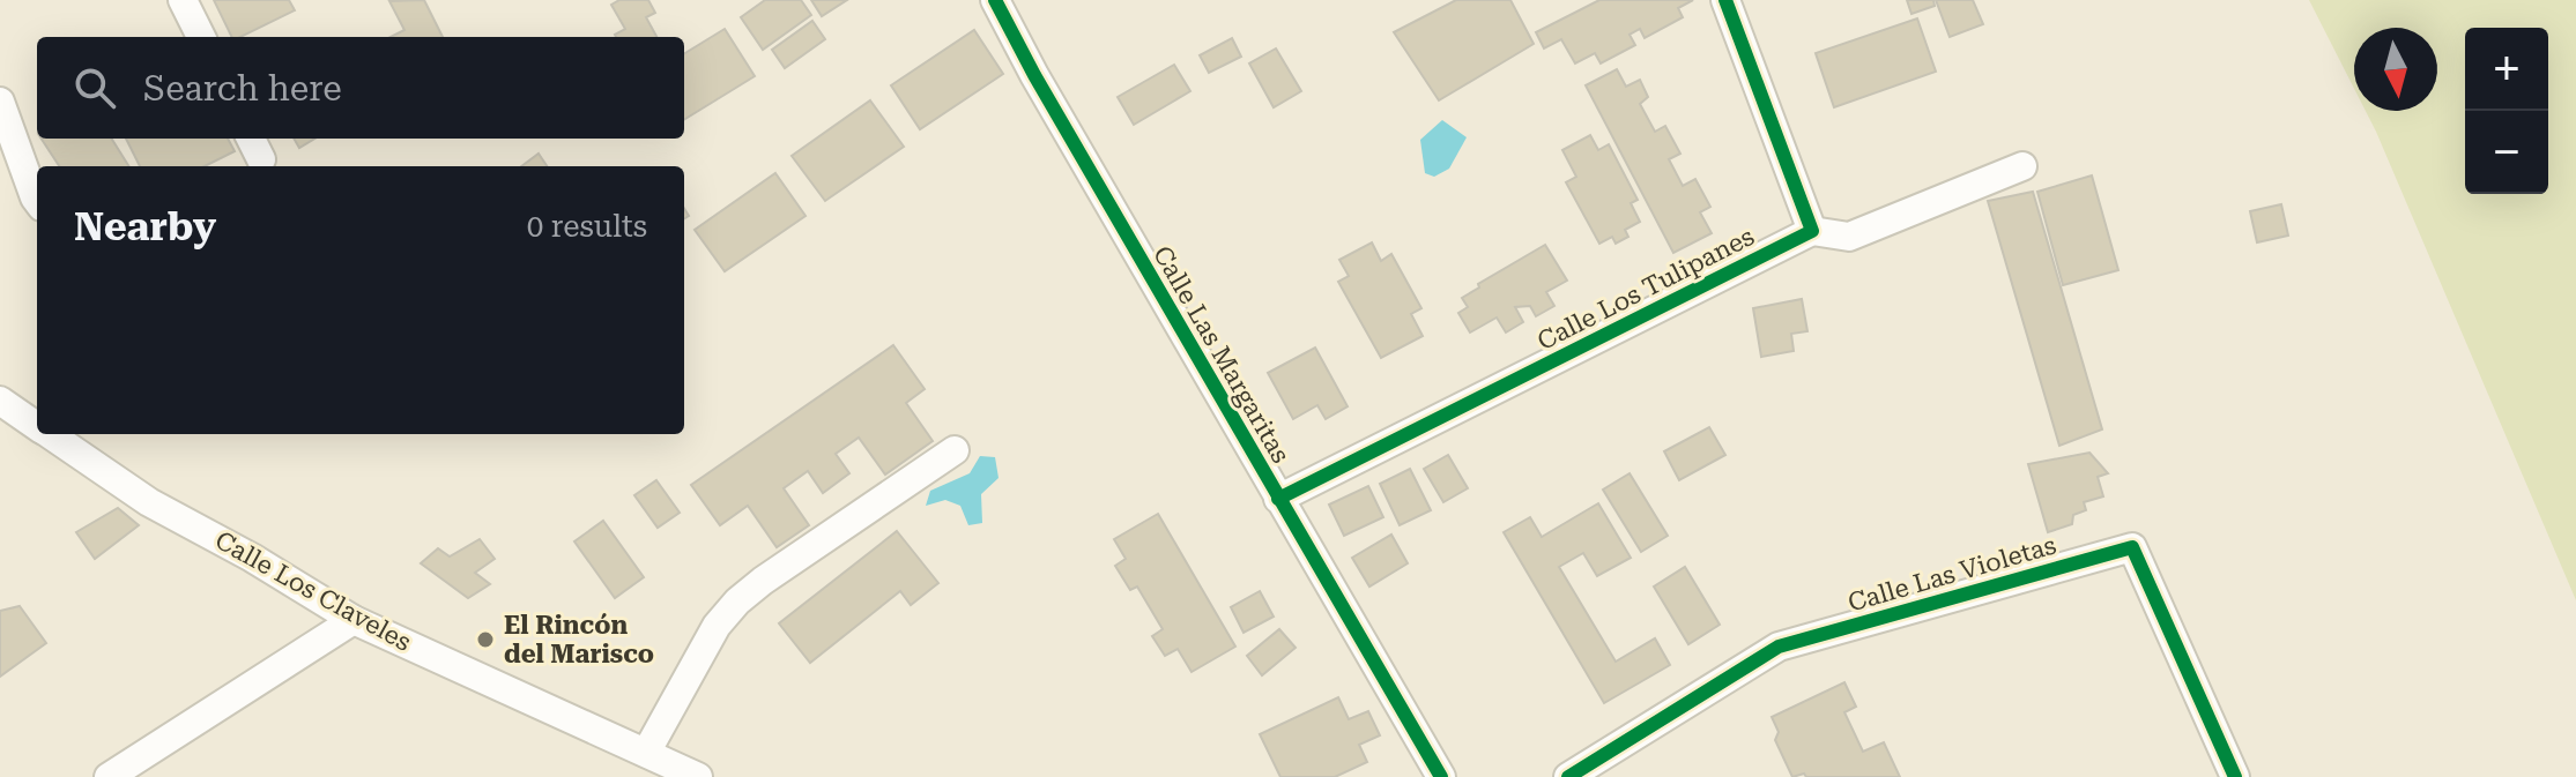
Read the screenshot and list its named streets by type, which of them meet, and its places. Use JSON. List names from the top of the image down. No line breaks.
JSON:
{"streets":{"street":["Calle Los Tulipanes","Calle Las Margaritas","Calle Las Violetas","Calle Los Claveles"]},"crossings":[["Calle Los Tulipanes","Calle Las Margaritas"]],"places":["El Rincón del Marisco"],"north":"bottom","page":{"map_buttons":["+","−"],"search":"Search here","heading":["Nearby","0 results"]}}
